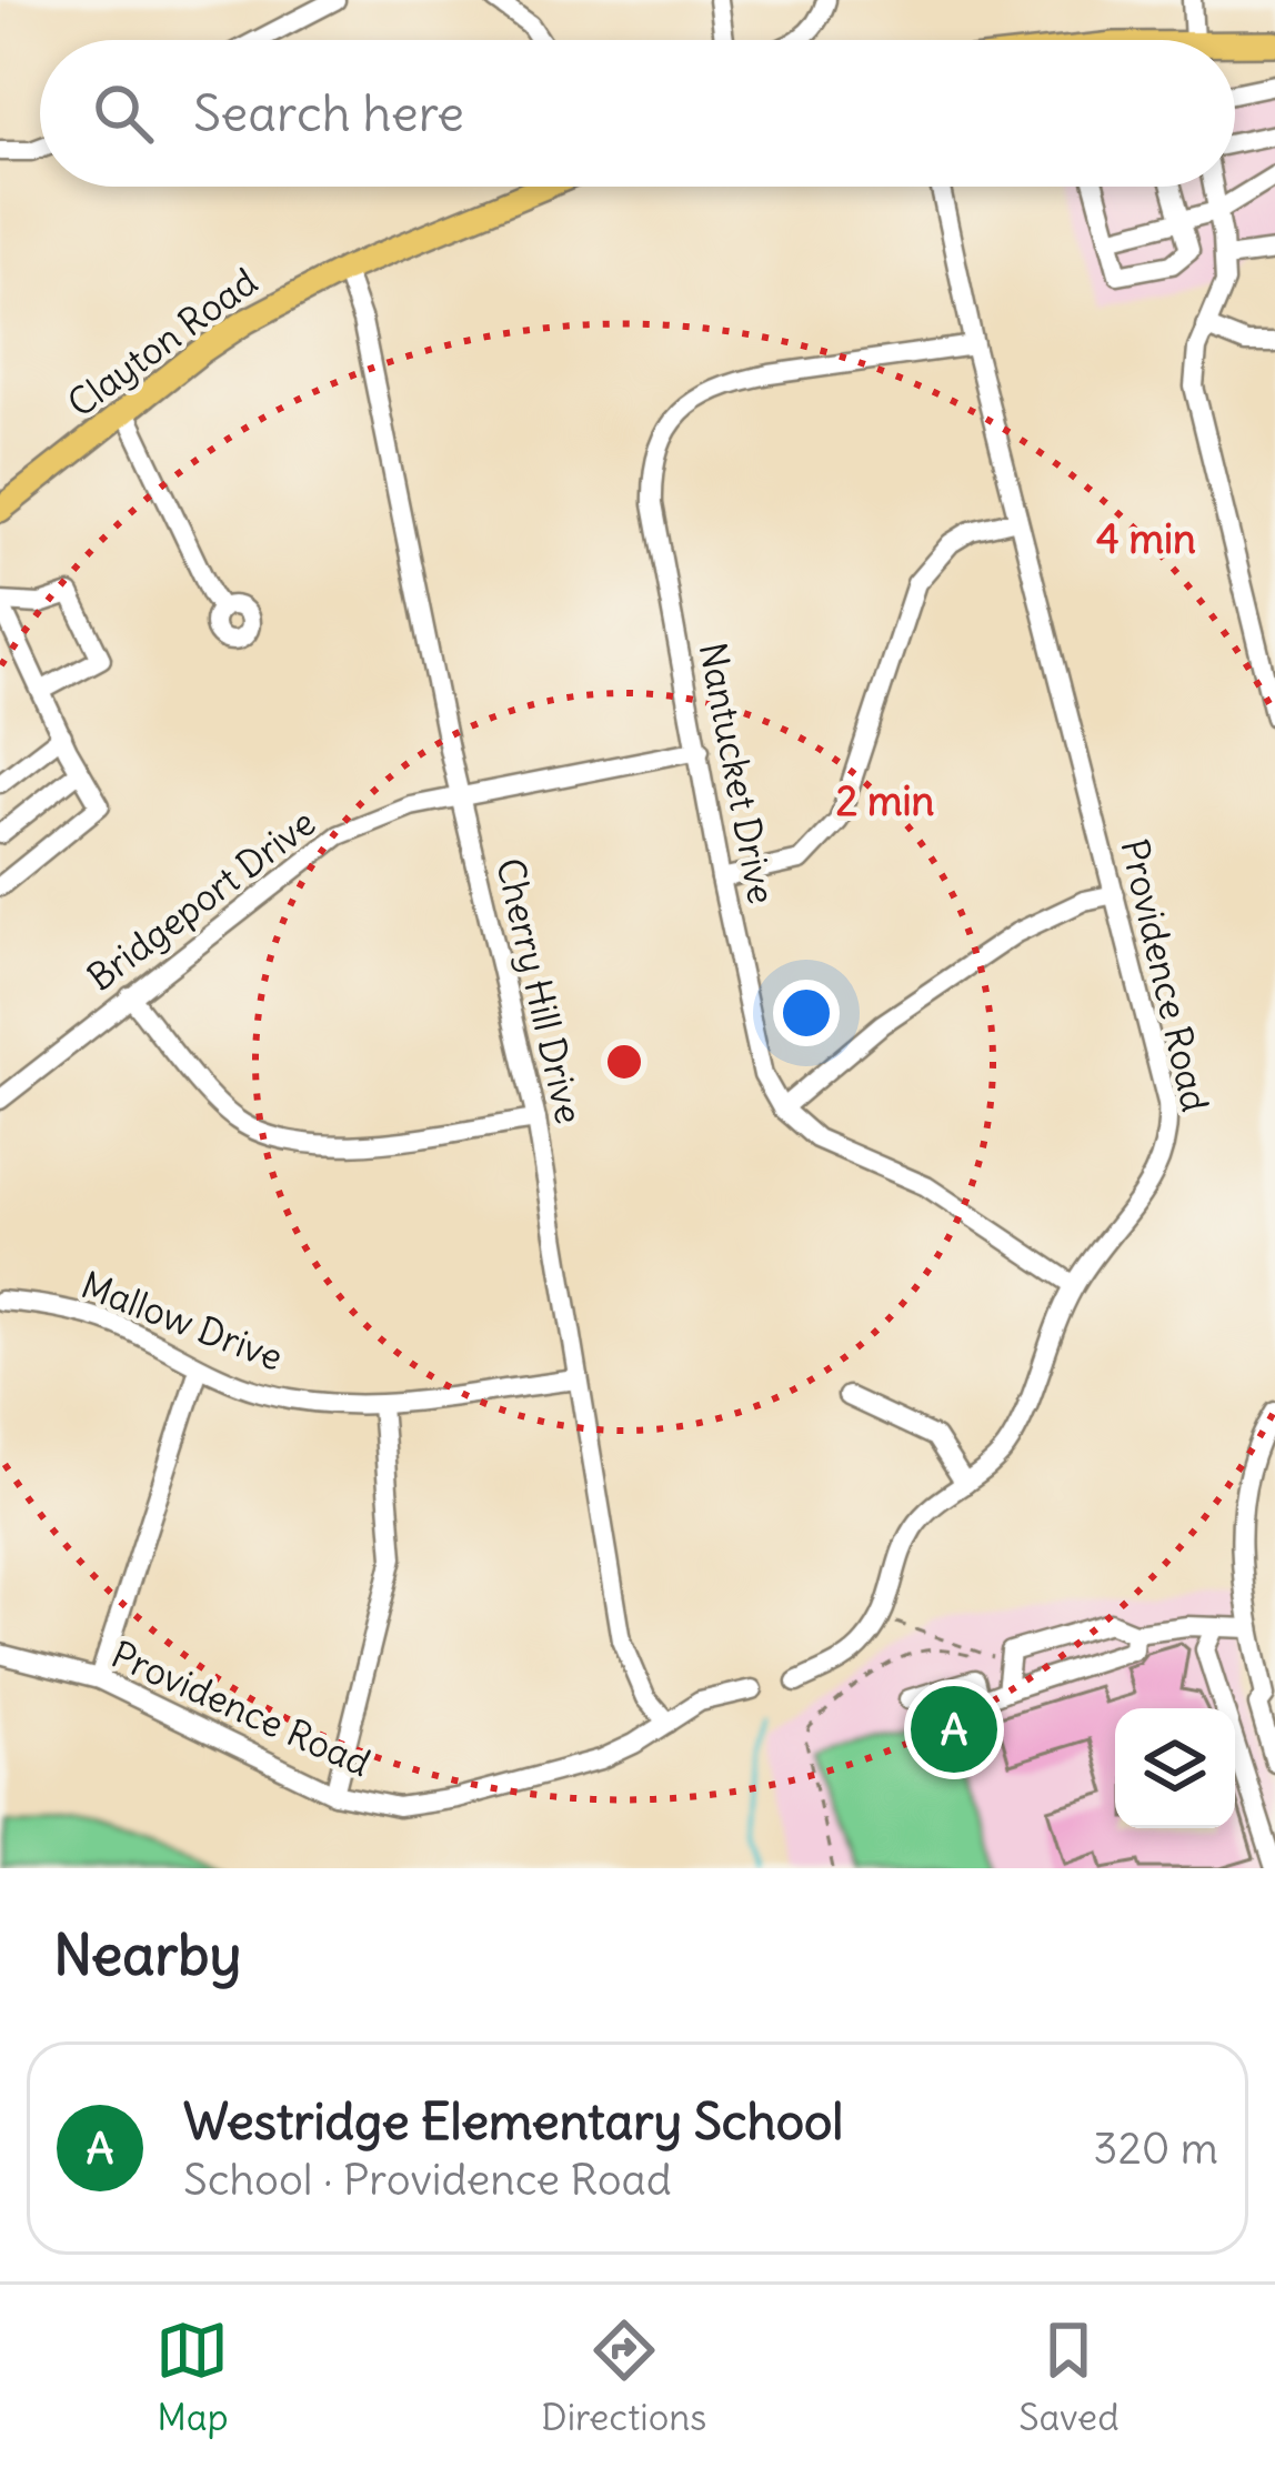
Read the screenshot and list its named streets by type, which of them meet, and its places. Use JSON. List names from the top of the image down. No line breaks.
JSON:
{"streets":{"main road":["Clayton Road"],"street":["Nantucket Drive","Bridgeport Drive","Providence Road","Cherry Hill Drive","Mallow Drive"]},"crossings":[["Clayton Road","Cherry Hill Drive"],["Nantucket Drive","Bridgeport Drive"],["Nantucket Drive","Providence Road"],["Bridgeport Drive","Cherry Hill Drive"],["Providence Road","Cherry Hill Drive"],["Cherry Hill Drive","Mallow Drive"]],"page":{"search":"Search here","pins":"A","heading":"Nearby","list":[{"mark":"A","name":"Westridge Elementary School","note":"School · Providence Road","value":"320 m"}],"nav":["Map","Directions","Saved"]},"rings":["4 min","2 min"]}
